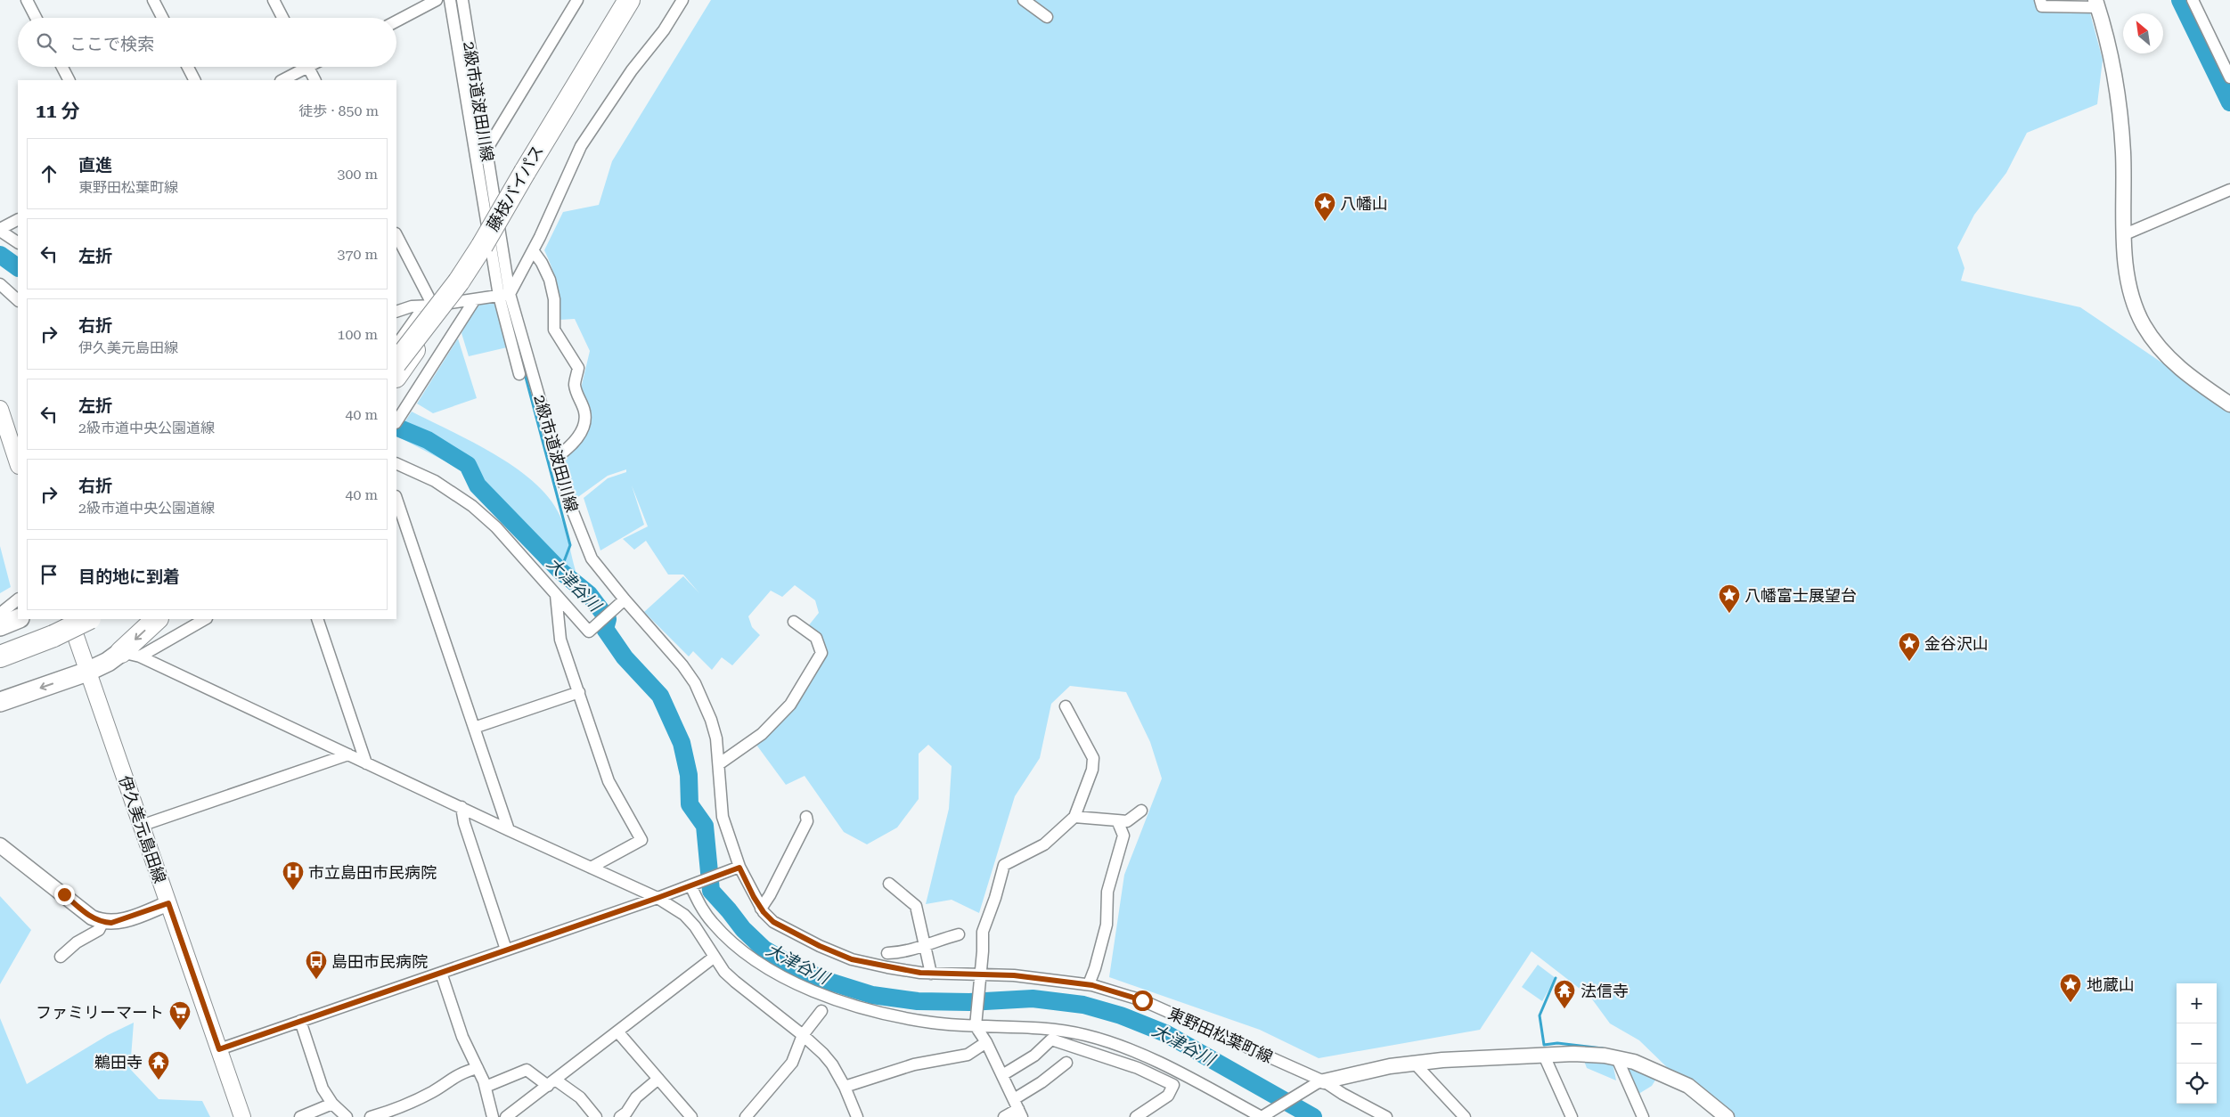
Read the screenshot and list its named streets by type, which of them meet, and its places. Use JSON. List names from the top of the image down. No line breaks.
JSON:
{"streets":{"highway":["藤枝バイパス"],"main road":["伊久美元島田線"],"street":["2級市道波田川線","東野田松葉町線"]},"crossings":[["2級市道波田川線","東野田松葉町線"]],"water":["大津谷川"],"places":{"place":["八幡山","八幡富士展望台","金谷沢山","地蔵山"],"hospital":["市立島田市民病院"],"bus stop":["島田市民病院"],"temple":["法信寺","鵜田寺"],"supermarket":["ファミリーマート"]},"north":"top left","page":{"search":"ここで検索","heading":["11 分","徒歩 · 850 m"],"list":[["直進","東野田松葉町線","300 m"],["左折","370 m"],["右折","伊久美元島田線","100 m"],["左折","2級市道中央公園道線","40 m"],["右折","2級市道中央公園道線","40 m"],"目的地に到着"],"map_buttons":["+","−"]}}
